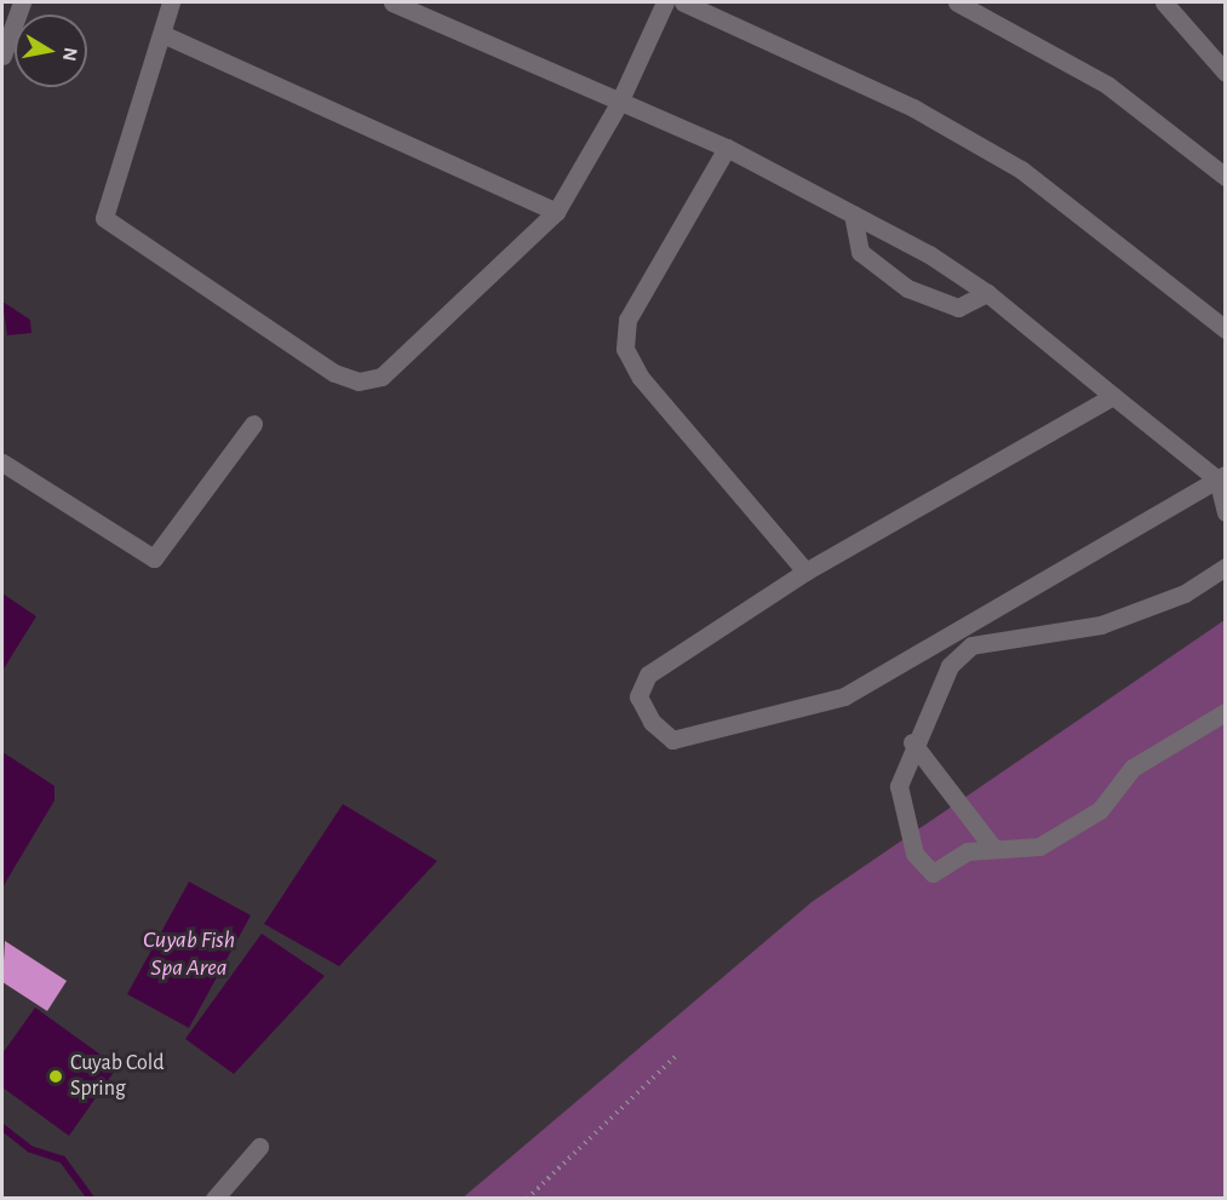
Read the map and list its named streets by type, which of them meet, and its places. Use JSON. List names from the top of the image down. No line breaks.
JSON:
{"water":["Cuyab Fish Spa Area"],"places":["Cuyab Cold Spring"],"north":"right"}
